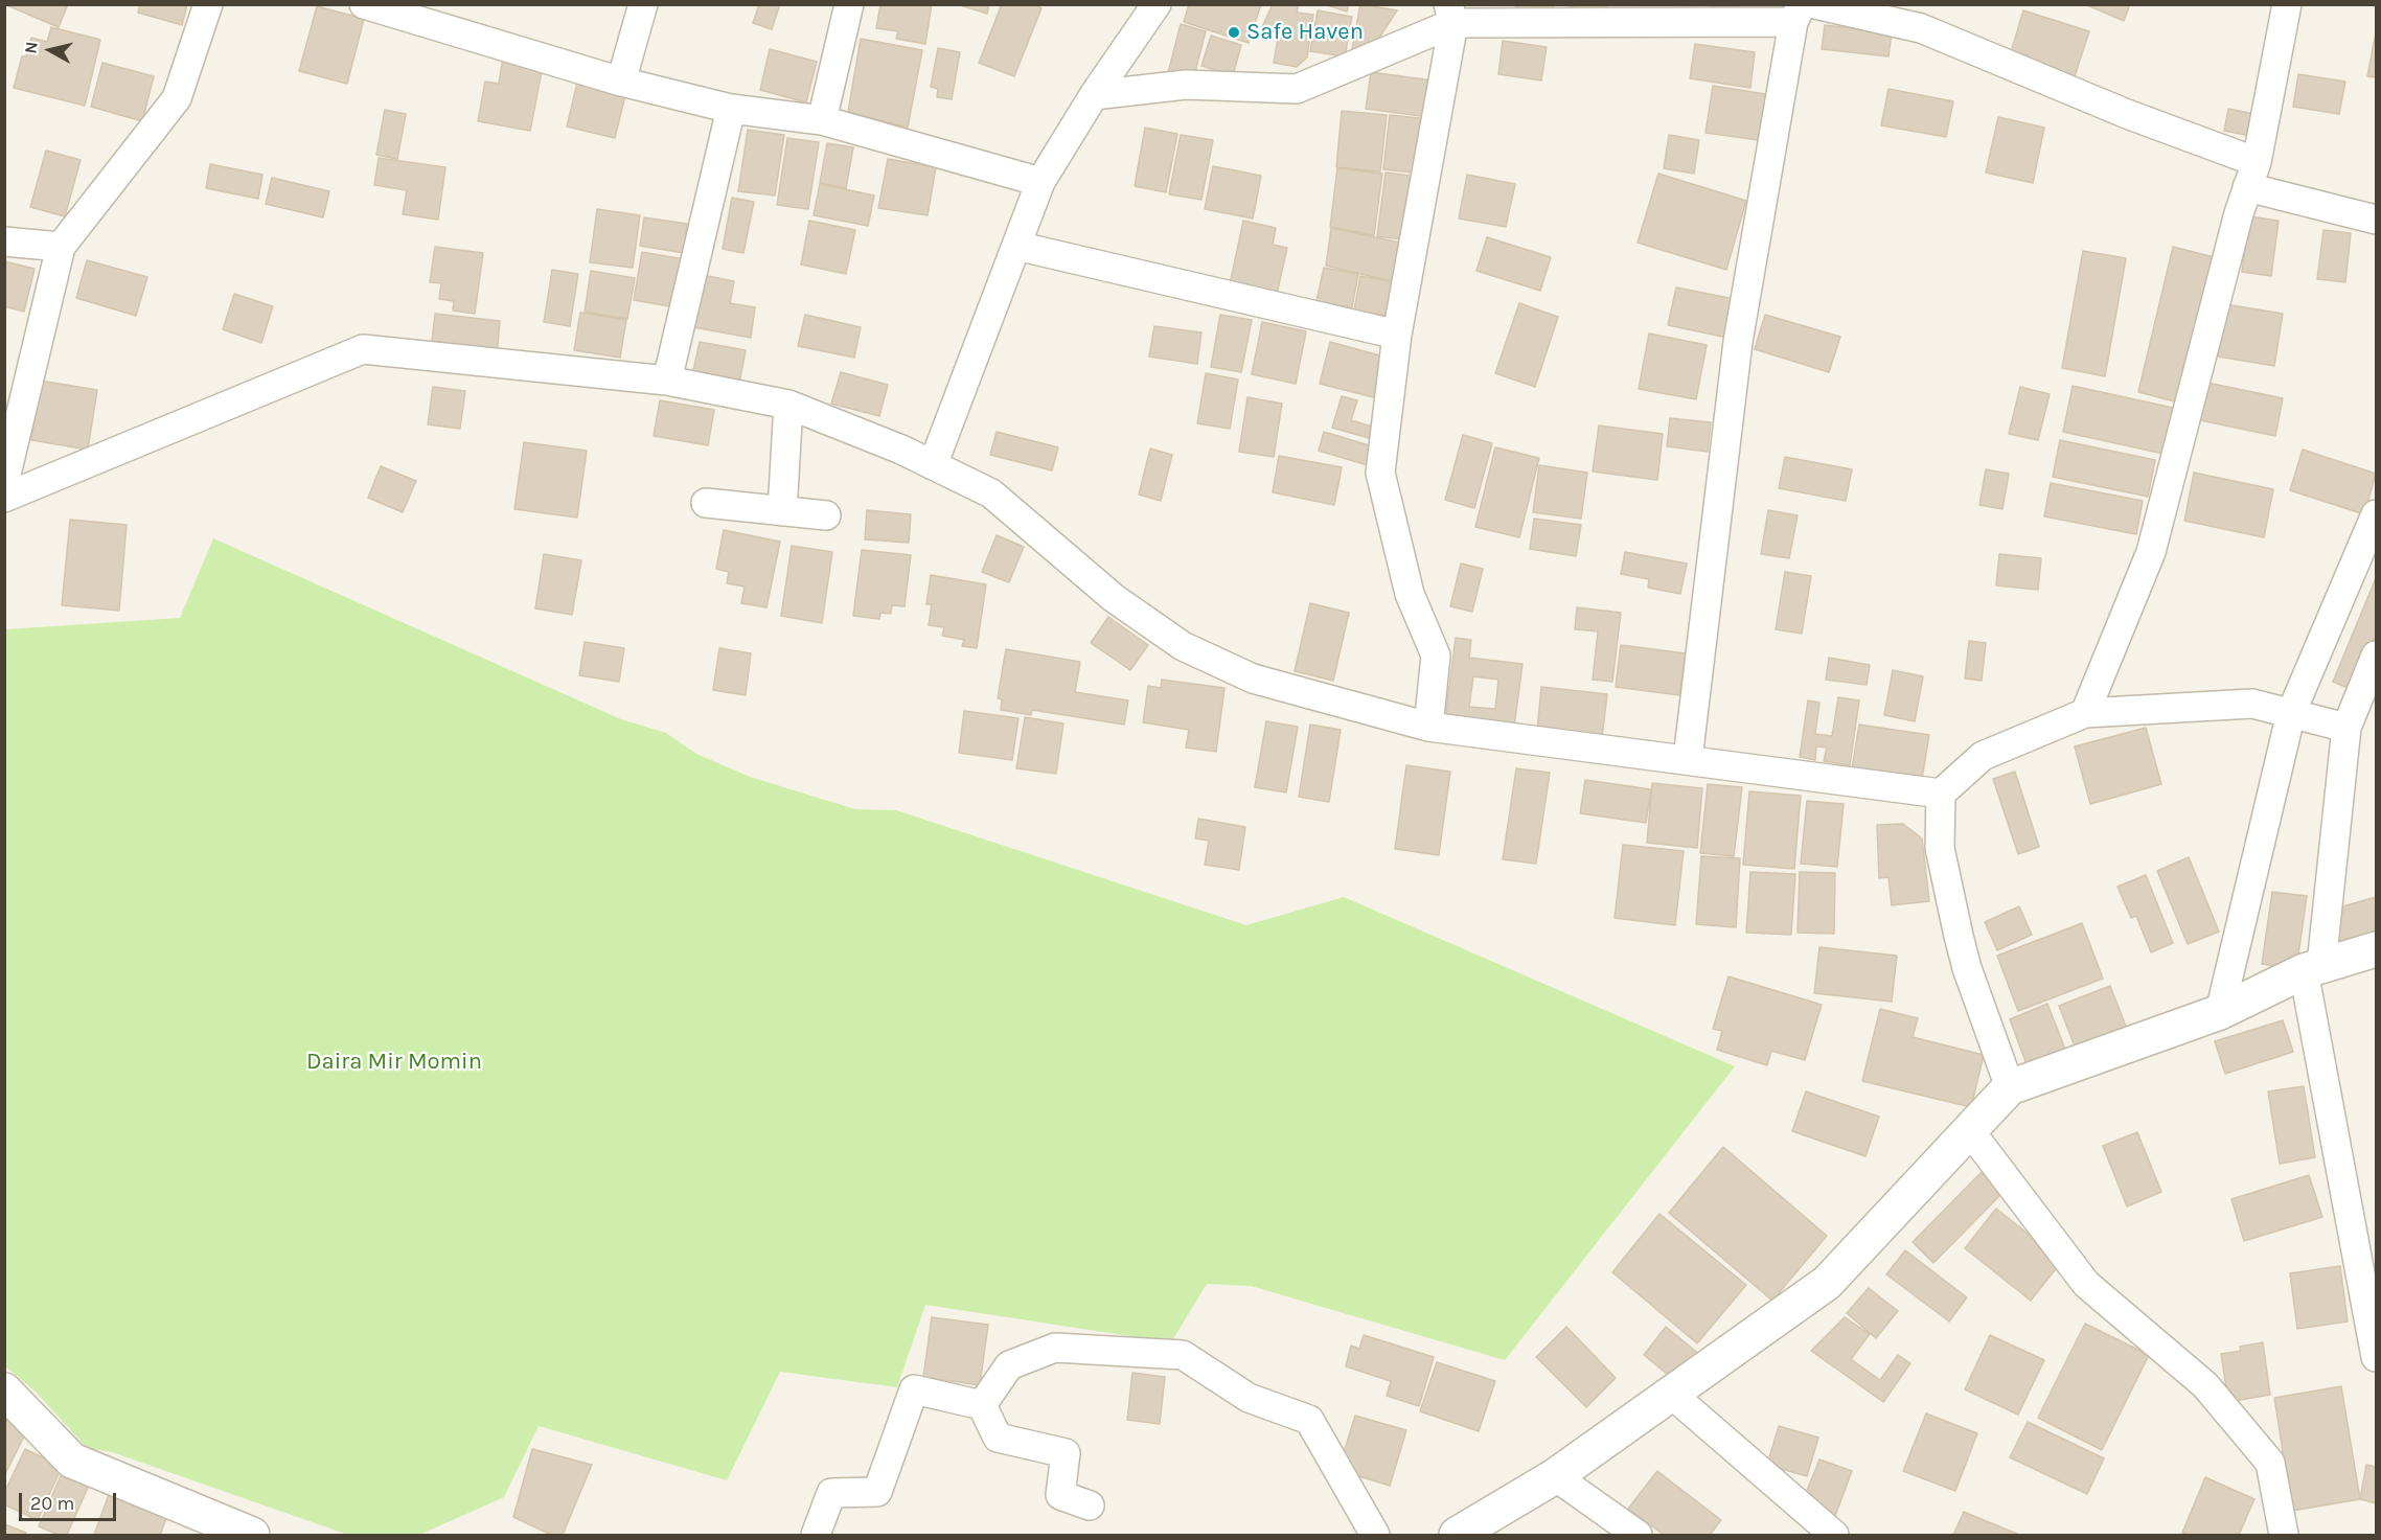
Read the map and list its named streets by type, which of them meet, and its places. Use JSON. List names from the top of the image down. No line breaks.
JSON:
{"parks":["Daira Mir Momin"],"places":["Safe Haven"],"scale_bar":"20 m","north":"left"}
